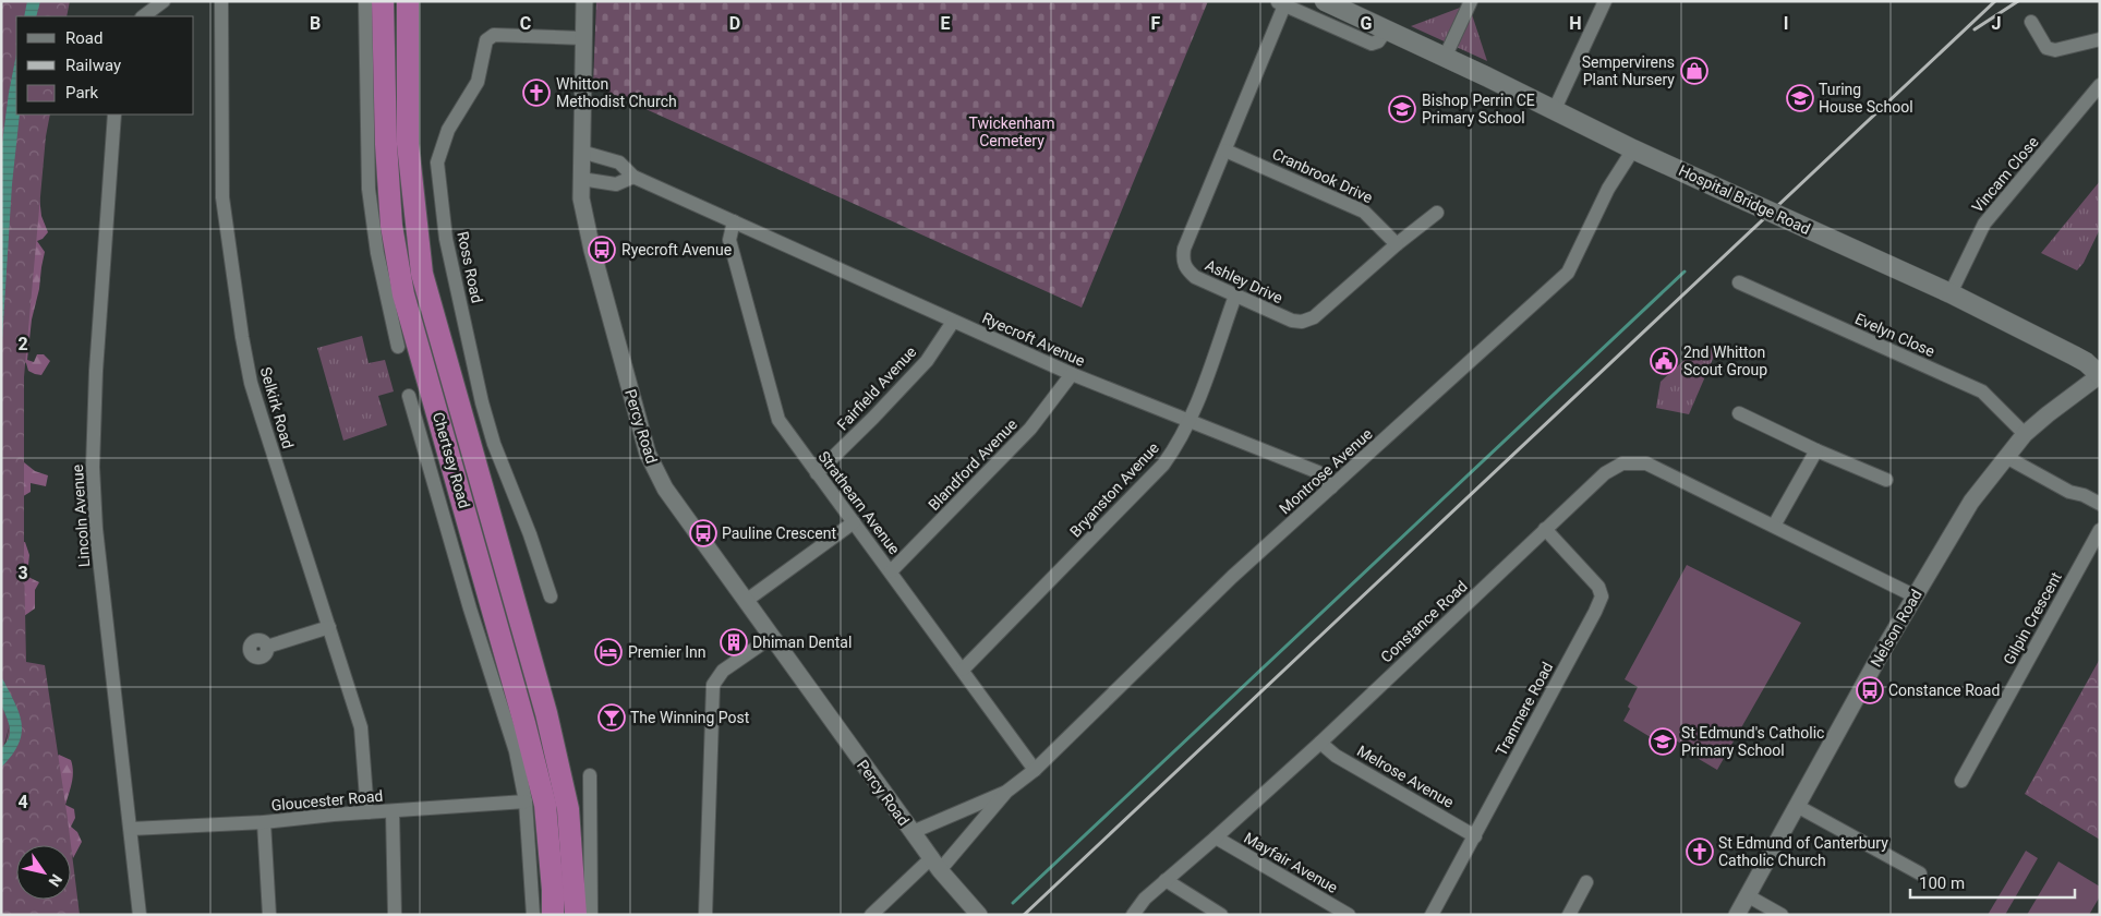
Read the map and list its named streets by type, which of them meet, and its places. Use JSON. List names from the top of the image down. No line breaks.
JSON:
{"streets":{"highway":["Chertsey Road"],"main road":["Hospital Bridge Road"],"street":["Vincam Close","Cranbrook Drive","Ross Road","Ashley Drive","Evelyn Close","Ryecroft Avenue","Fairfield Avenue","Selkirk Road","Percy Road","Blandford Avenue","Montrose Avenue","Bryanston Avenue","Strathearn Avenue","Lincoln Avenue","Gilpin Crescent","Constance Road","Nelson Road","Tranmere Road","Melrose Avenue","Gloucester Road","Mayfair Avenue"]},"crossings":[["Vincam Close","Hospital Bridge Road"],["Cranbrook Drive","Ashley Drive"],["Hospital Bridge Road","Montrose Avenue"],["Hospital Bridge Road","Nelson Road"],["Ross Road","Percy Road"],["Ashley Drive","Bryanston Avenue"],["Evelyn Close","Nelson Road"],["Ryecroft Avenue","Fairfield Avenue"],["Ryecroft Avenue","Percy Road"],["Ryecroft Avenue","Blandford Avenue"],["Ryecroft Avenue","Montrose Avenue"],["Ryecroft Avenue","Bryanston Avenue"],["Ryecroft Avenue","Strathearn Avenue"],["Fairfield Avenue","Strathearn Avenue"],["Selkirk Road","Gloucester Road"],["Percy Road","Montrose Avenue"],["Chertsey Road","Gloucester Road"],["Blandford Avenue","Strathearn Avenue"],["Montrose Avenue","Strathearn Avenue"],["Bryanston Avenue","Strathearn Avenue"],["Lincoln Avenue","Gloucester Road"],["Constance Road","Nelson Road"],["Constance Road","Tranmere Road"],["Constance Road","Melrose Avenue"],["Constance Road","Mayfair Avenue"],["Tranmere Road","Melrose Avenue"]],"parks":["Twickenham Cemetery"],"places":{"shop":["Sempervirens Plant Nursery"],"church":["Whitton Methodist Church","St Edmund of Canterbury Catholic Church"],"school or university":["Turing House School","Bishop Perrin CE Primary School","St Edmund's Catholic Primary School"],"bus stop":["Ryecroft Avenue","Pauline Crescent","Constance Road"],"public building":["2nd Whitton Scout Group"],"building":["Dhiman Dental"],"hotel":["Premier Inn"],"bar":["The Winning Post"]},"legend":["Road","Railway","Park"],"scale_bar":"100 m","north":"bottom right","grid":{"columns":["B","C","D","E","F","G","H","I","J"],"rows":["2","3","4"]}}
